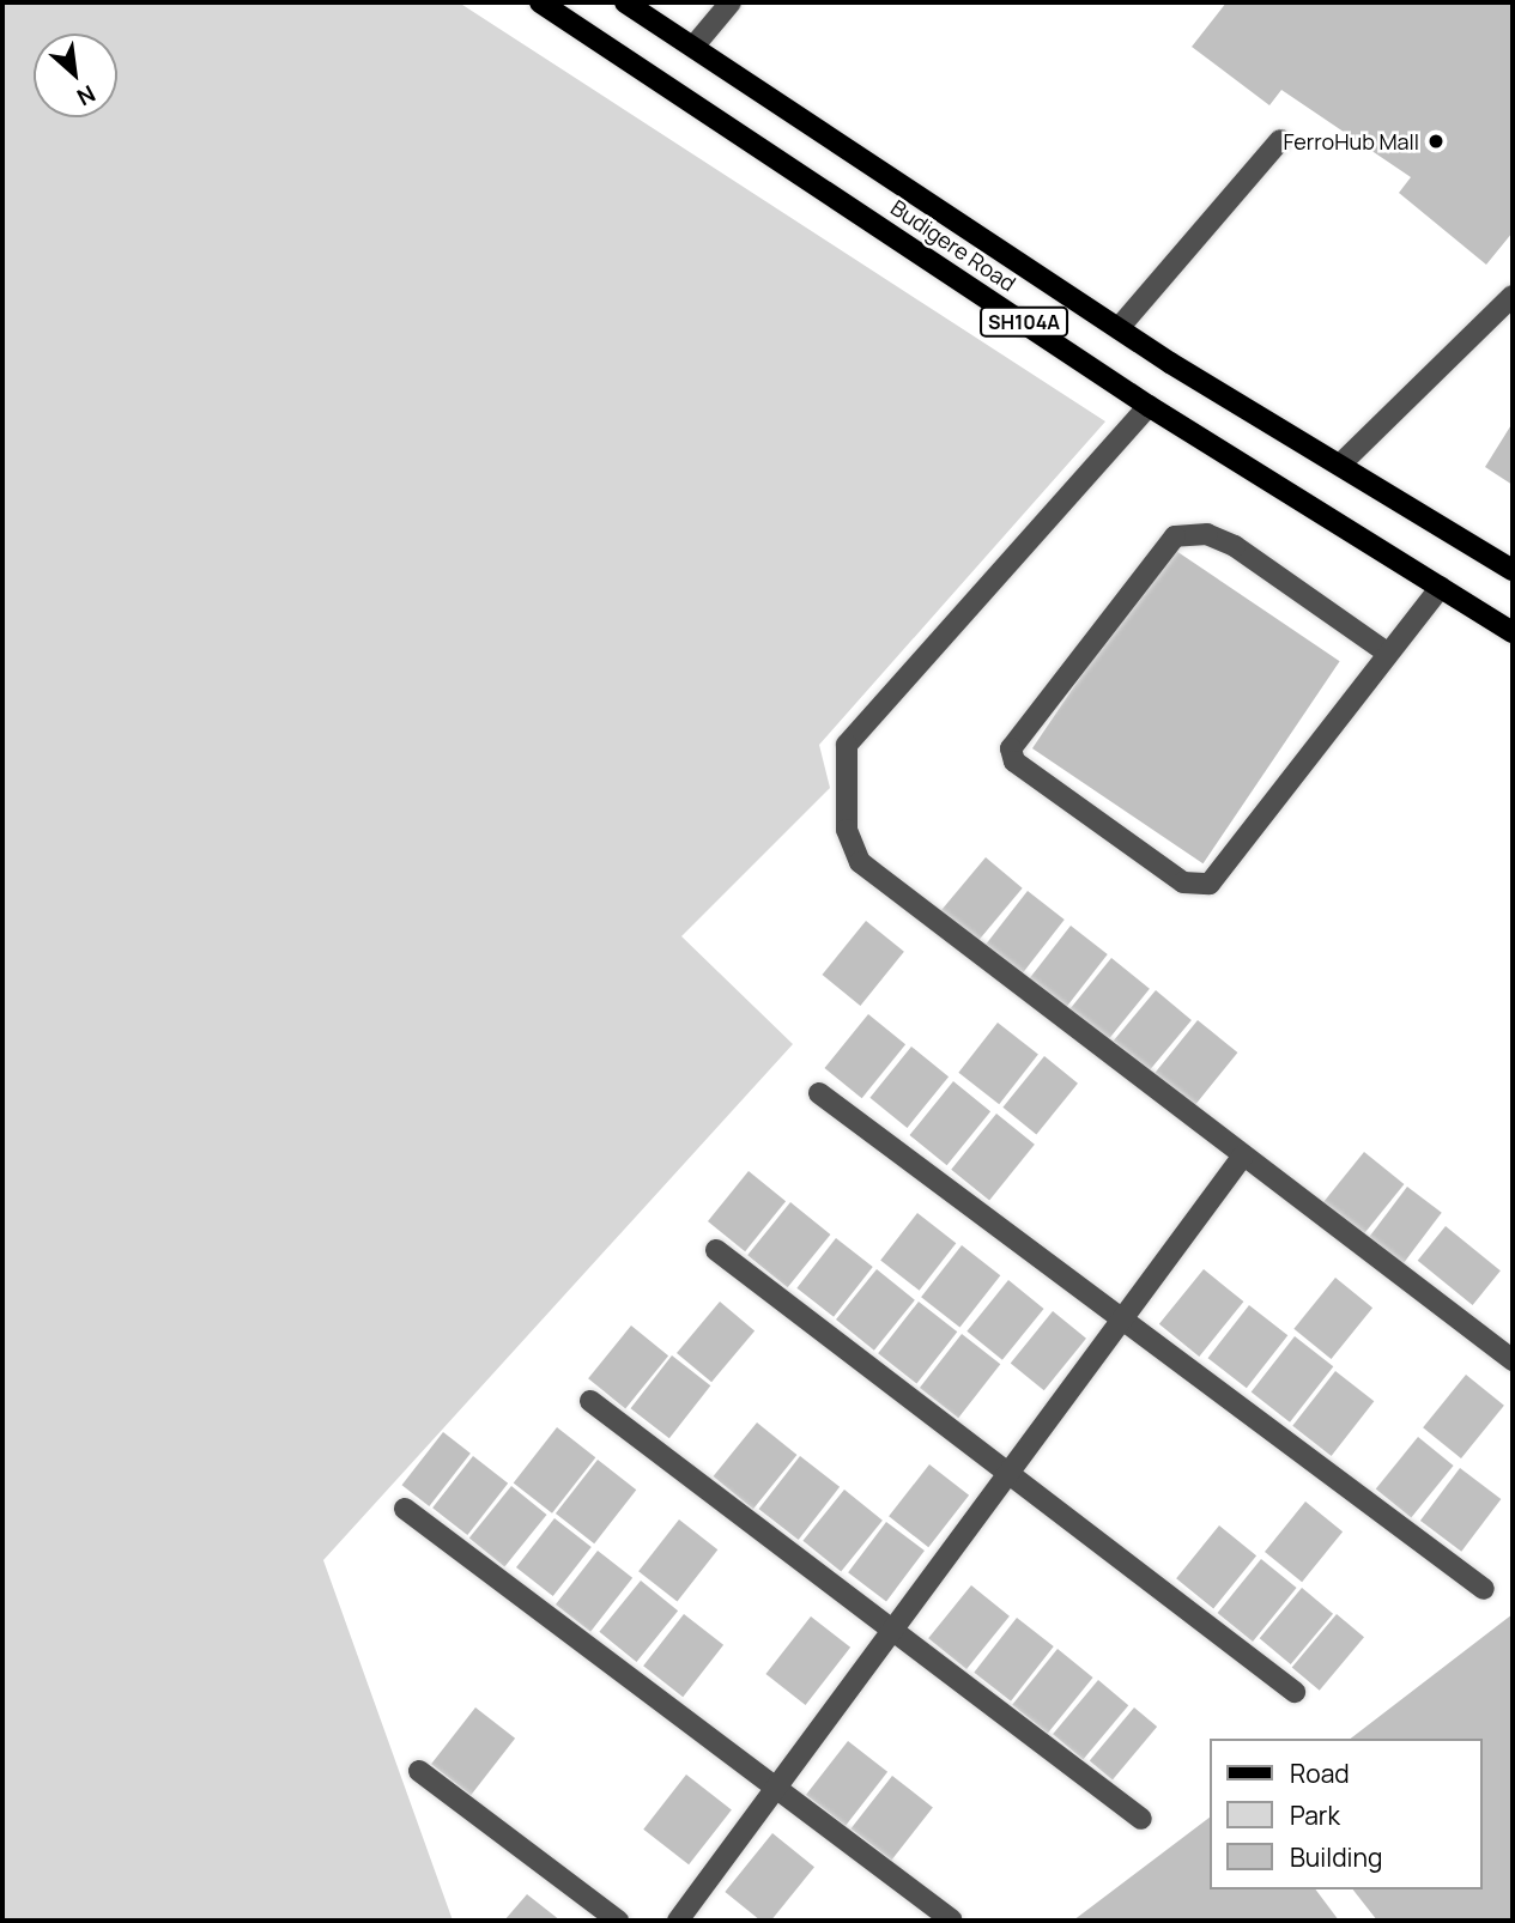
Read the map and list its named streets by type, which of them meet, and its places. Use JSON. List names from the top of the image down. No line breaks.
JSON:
{"streets":{"main road":["Budigere Road","SH104A"]},"places":["FerroHub Mall"],"legend":["Road","Park","Building"],"north":"bottom right"}
